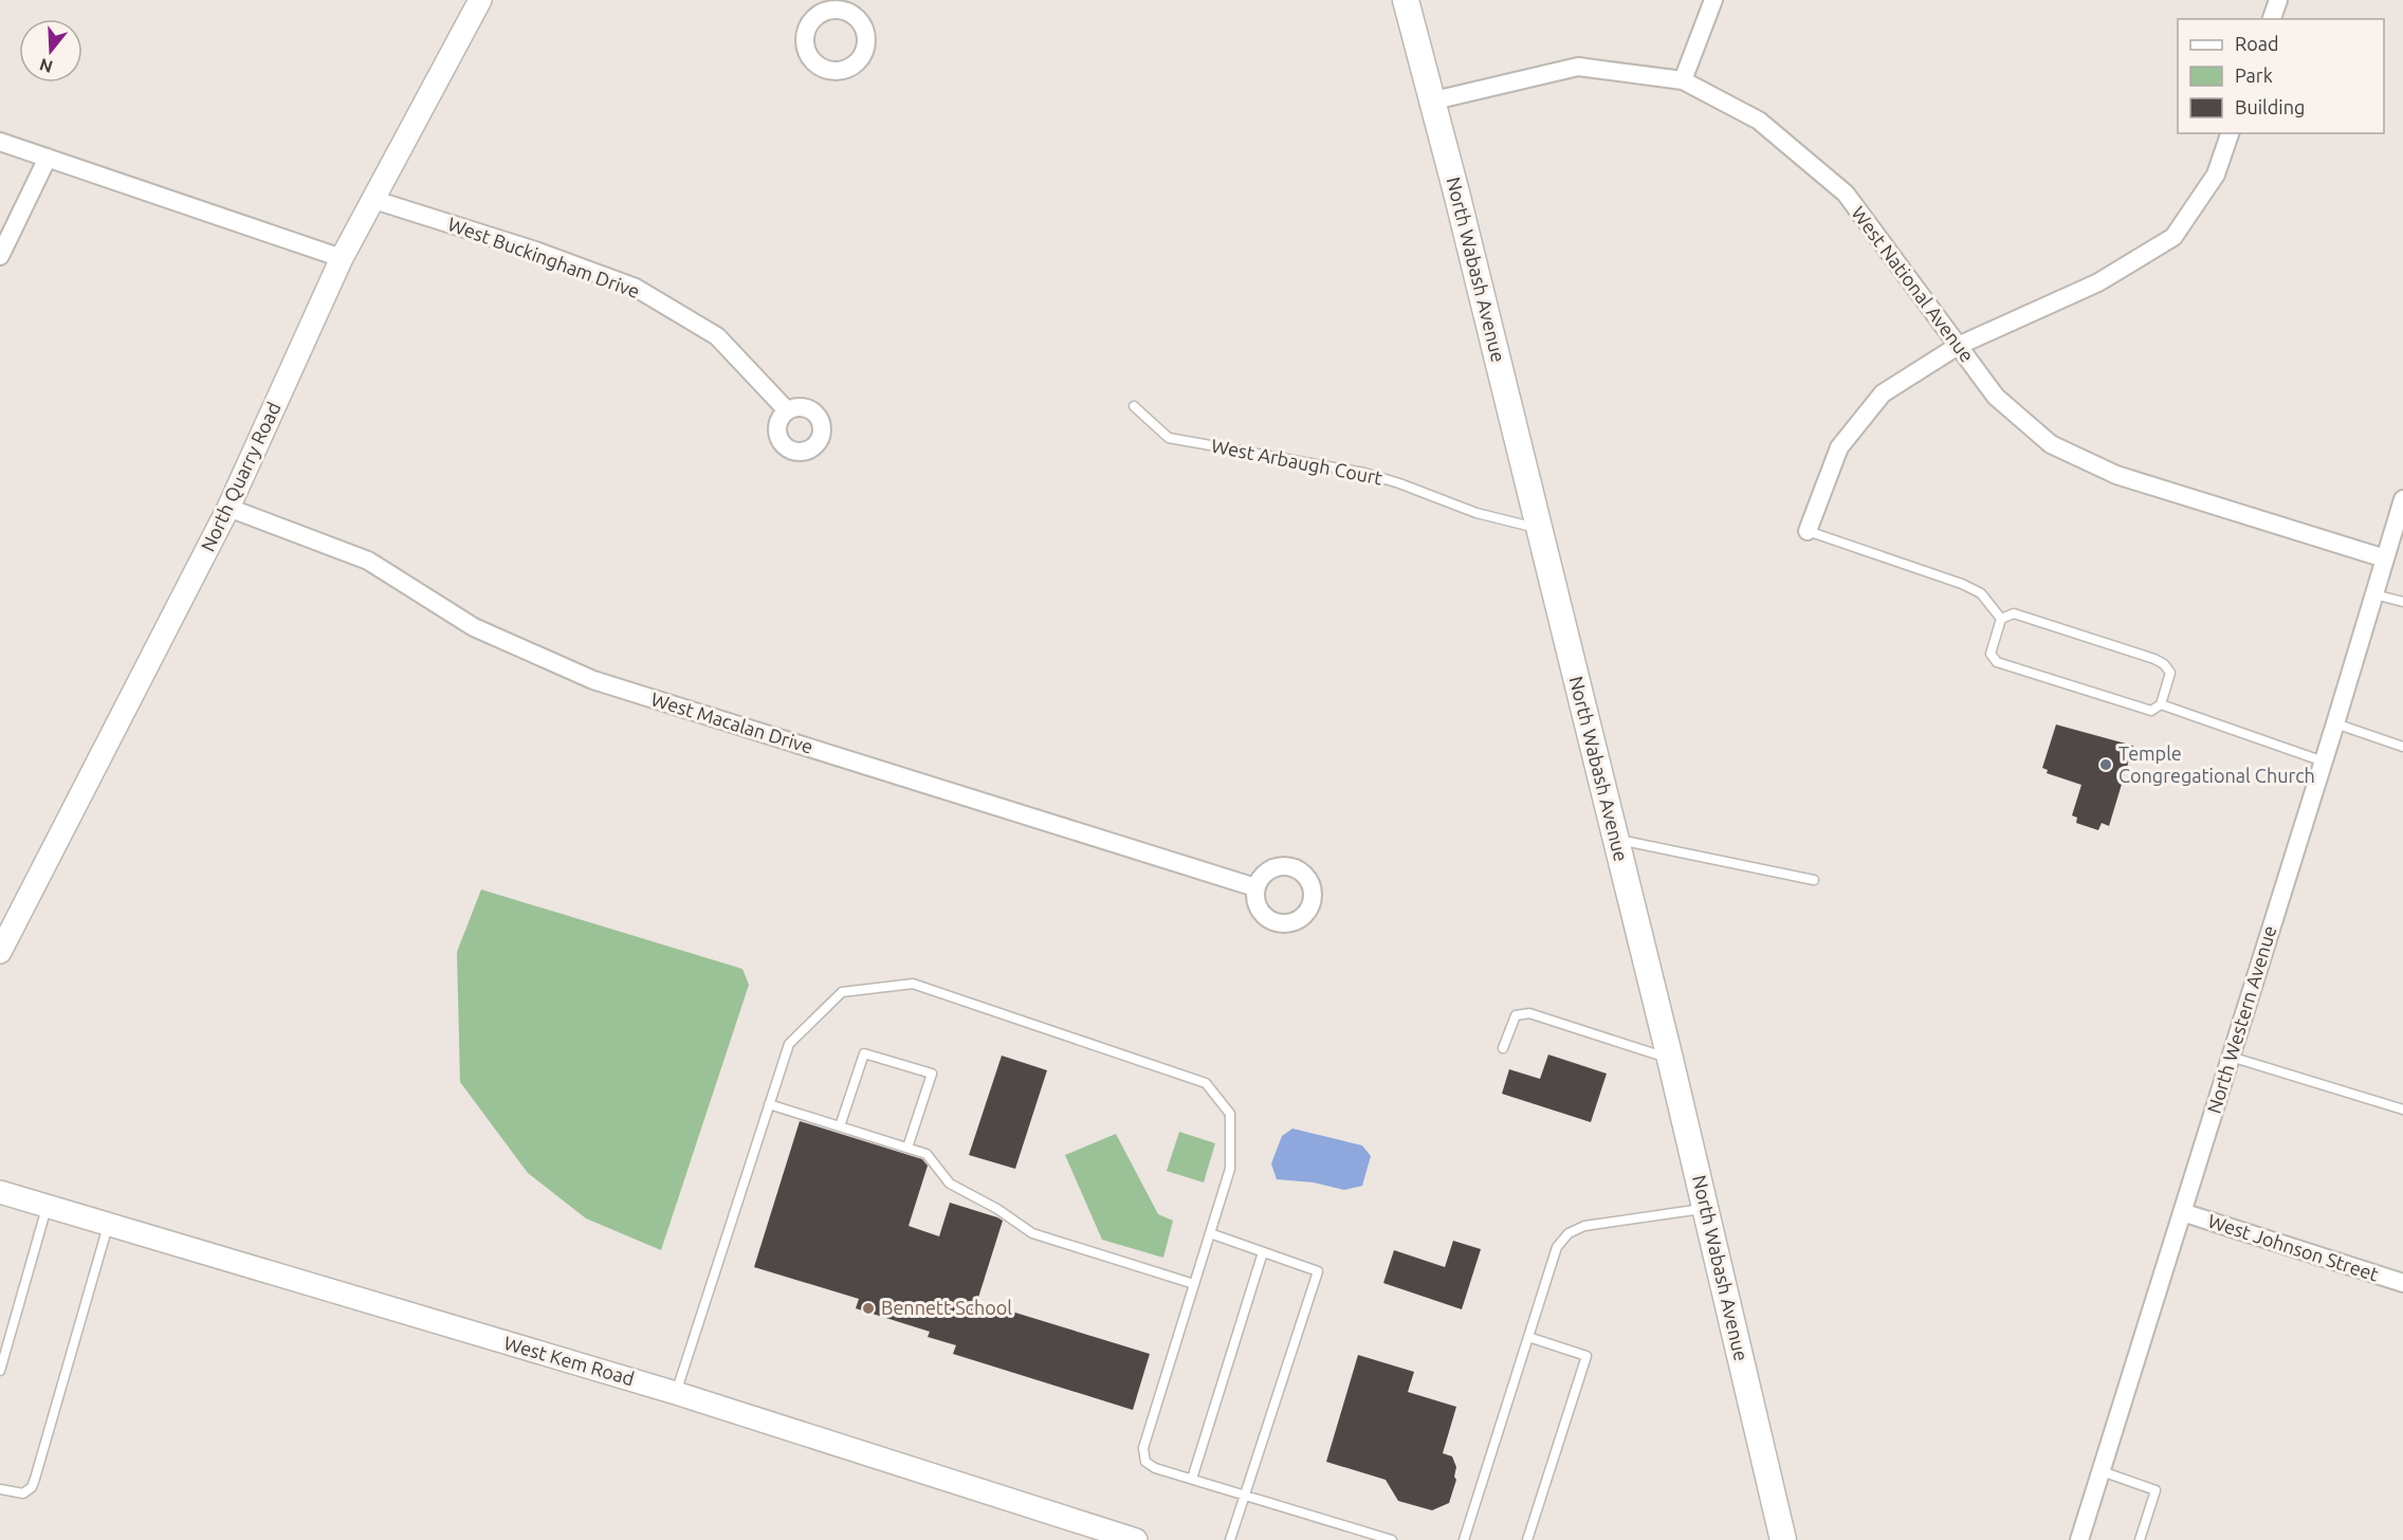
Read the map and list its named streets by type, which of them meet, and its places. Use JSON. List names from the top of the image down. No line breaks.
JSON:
{"streets":{"main road":["North Wabash Avenue"],"street":["West Buckingham Drive","West National Avenue","North Quarry Road","West Macalan Drive","North Western Avenue","West Johnson Street","West Kem Road"],"lane":["West Arbaugh Court"]},"crossings":[["West Buckingham Drive","North Quarry Road"],["North Wabash Avenue","West National Avenue"],["North Wabash Avenue","West Arbaugh Court"],["West National Avenue","North Western Avenue"],["North Quarry Road","West Macalan Drive"],["North Western Avenue","West Johnson Street"]],"places":["Temple Congregational Church","Bennett School"],"legend":["Road","Park","Building"],"north":"bottom"}
